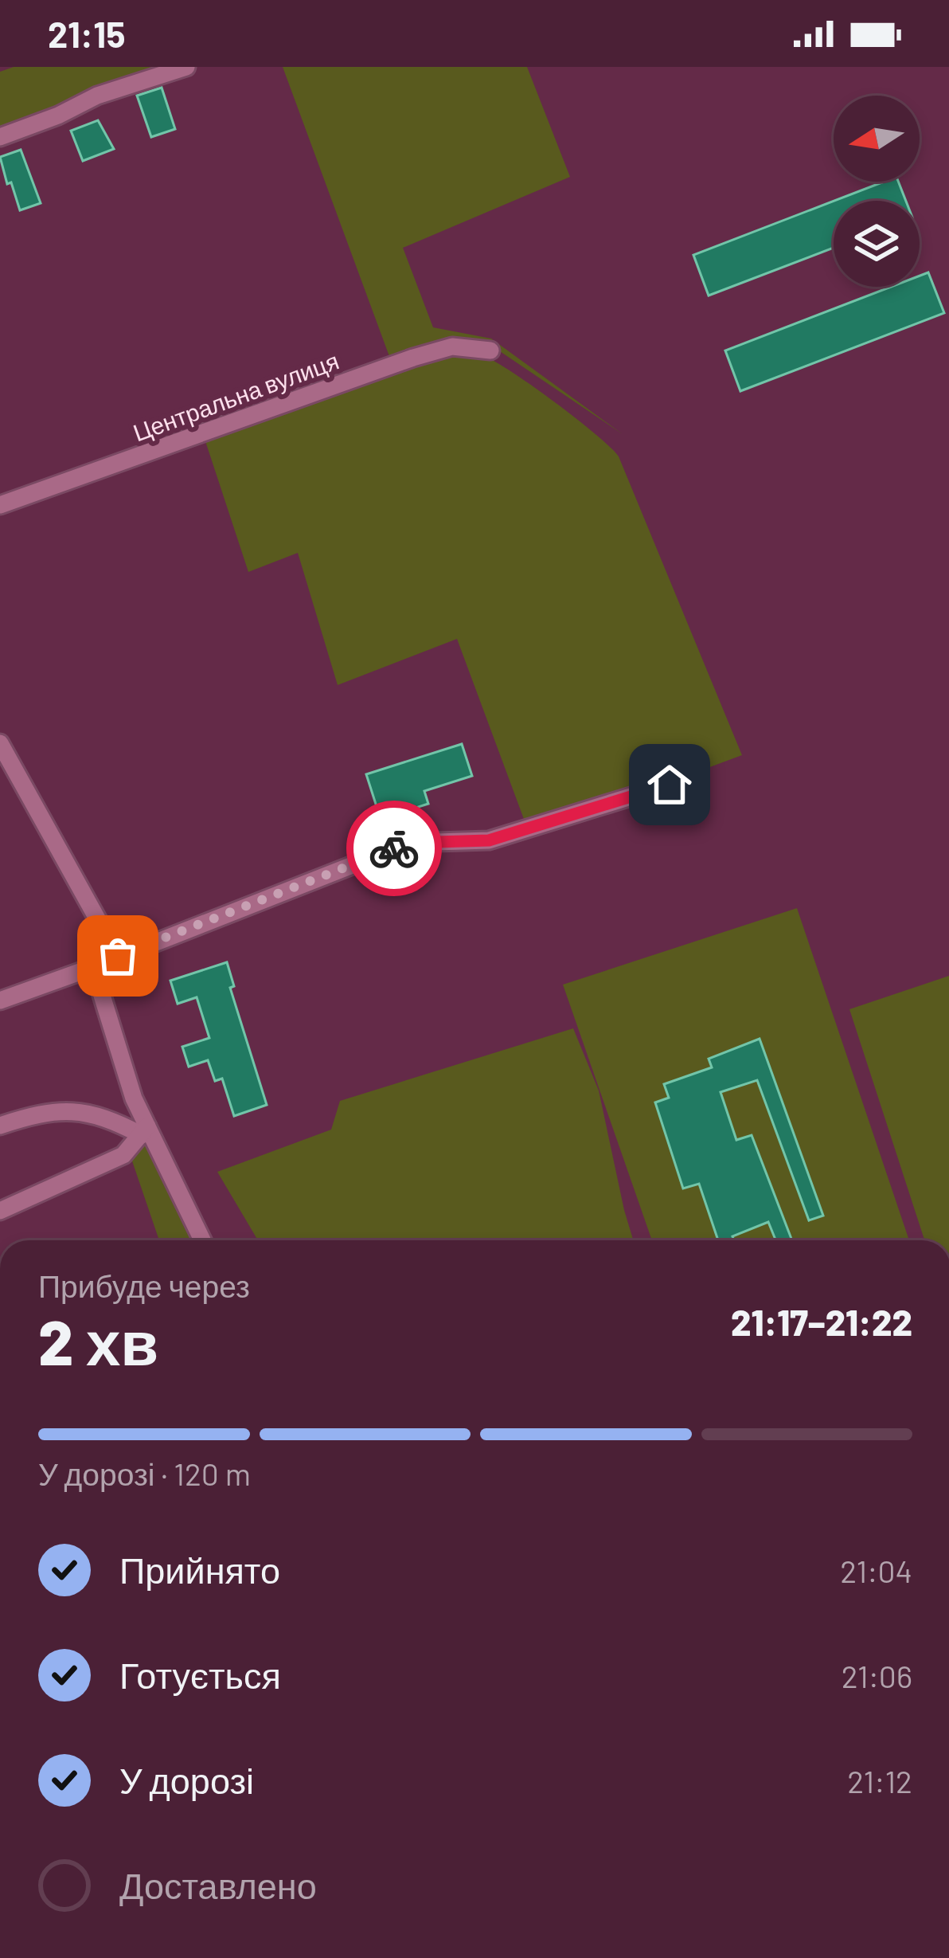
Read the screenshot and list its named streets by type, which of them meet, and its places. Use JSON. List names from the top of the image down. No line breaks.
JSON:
{"streets":{"street":["Центральна вулиця"]},"north":"left","page":{"status":"21:15","heading":["2 хв","Прибуде через","21:17–21:22"],"bar":"У дорозі · 120 m","list":[["Прийнято","21:04"],["Готується","21:06"],["У дорозі","21:12"],"Доставлено"]}}
